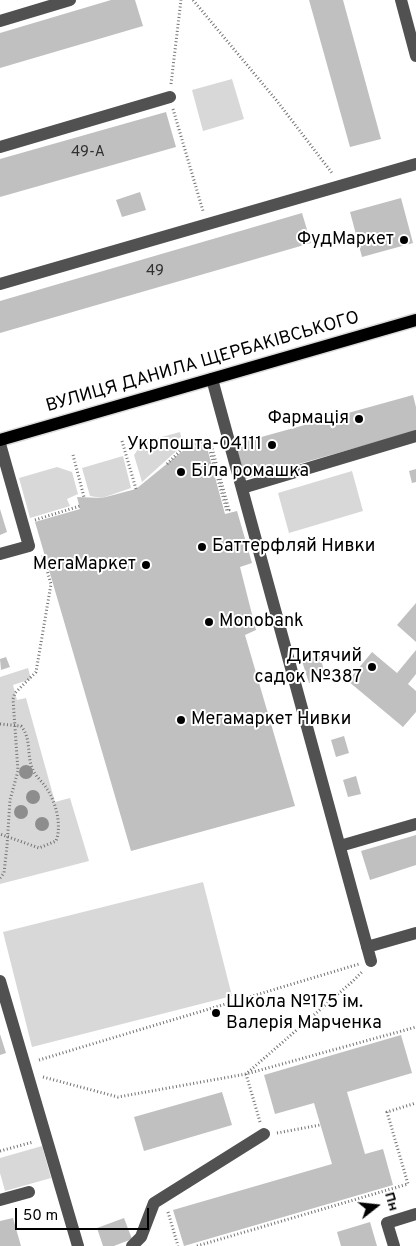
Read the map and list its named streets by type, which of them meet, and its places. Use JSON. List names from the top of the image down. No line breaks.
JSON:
{"streets":{"main road":["ВУЛИЦЯ ДАНИЛА ЩЕРБАКІВСЬКОГО"]},"places":["ФудМаркет","Фармація","Укрпошта-04111","Біла ромашка","Баттерфляй Нивки","МегаМаркет","Monobank","Дитячий садок №387","Мегамаркет Нивки","Школа №175 ім. Валерія Марченка"],"house_numbers":["49-А","49"],"scale_bar":"50 m","north":"right"}
